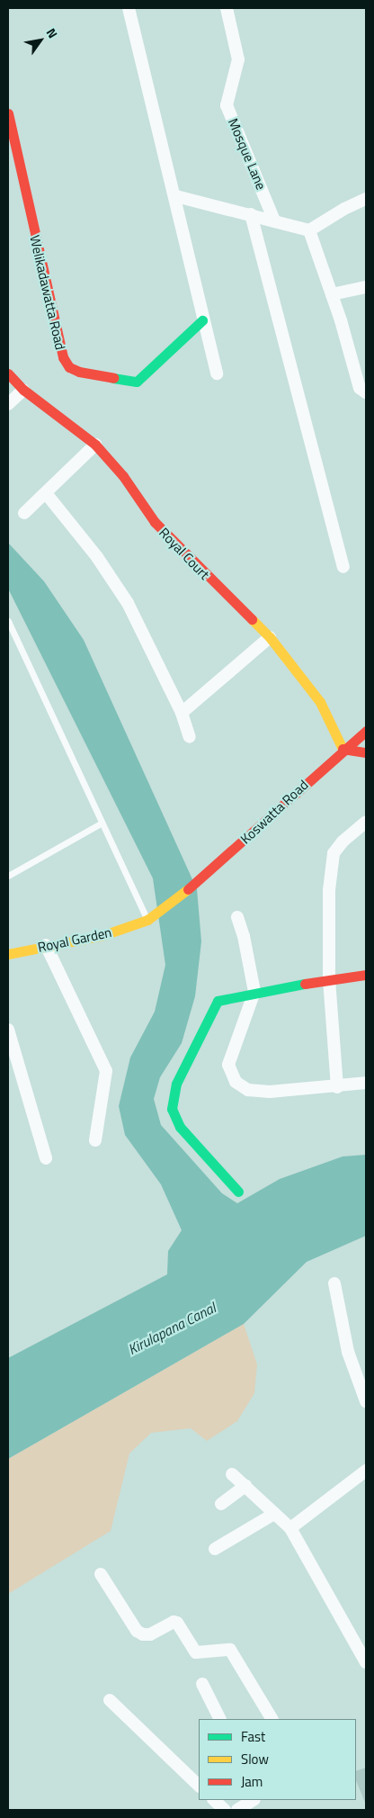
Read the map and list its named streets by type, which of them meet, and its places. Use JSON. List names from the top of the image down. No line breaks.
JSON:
{"streets":{"street":["Mosque Lane","Welikadawatta Road","Royal Court","Koswatta Road","Royal Garden"]},"crossings":[["Royal Court","Koswatta Road"],["Koswatta Road","Royal Garden"]],"water":["Kirulapana Canal"],"legend":["Fast","Slow","Jam"],"north":"top right"}
